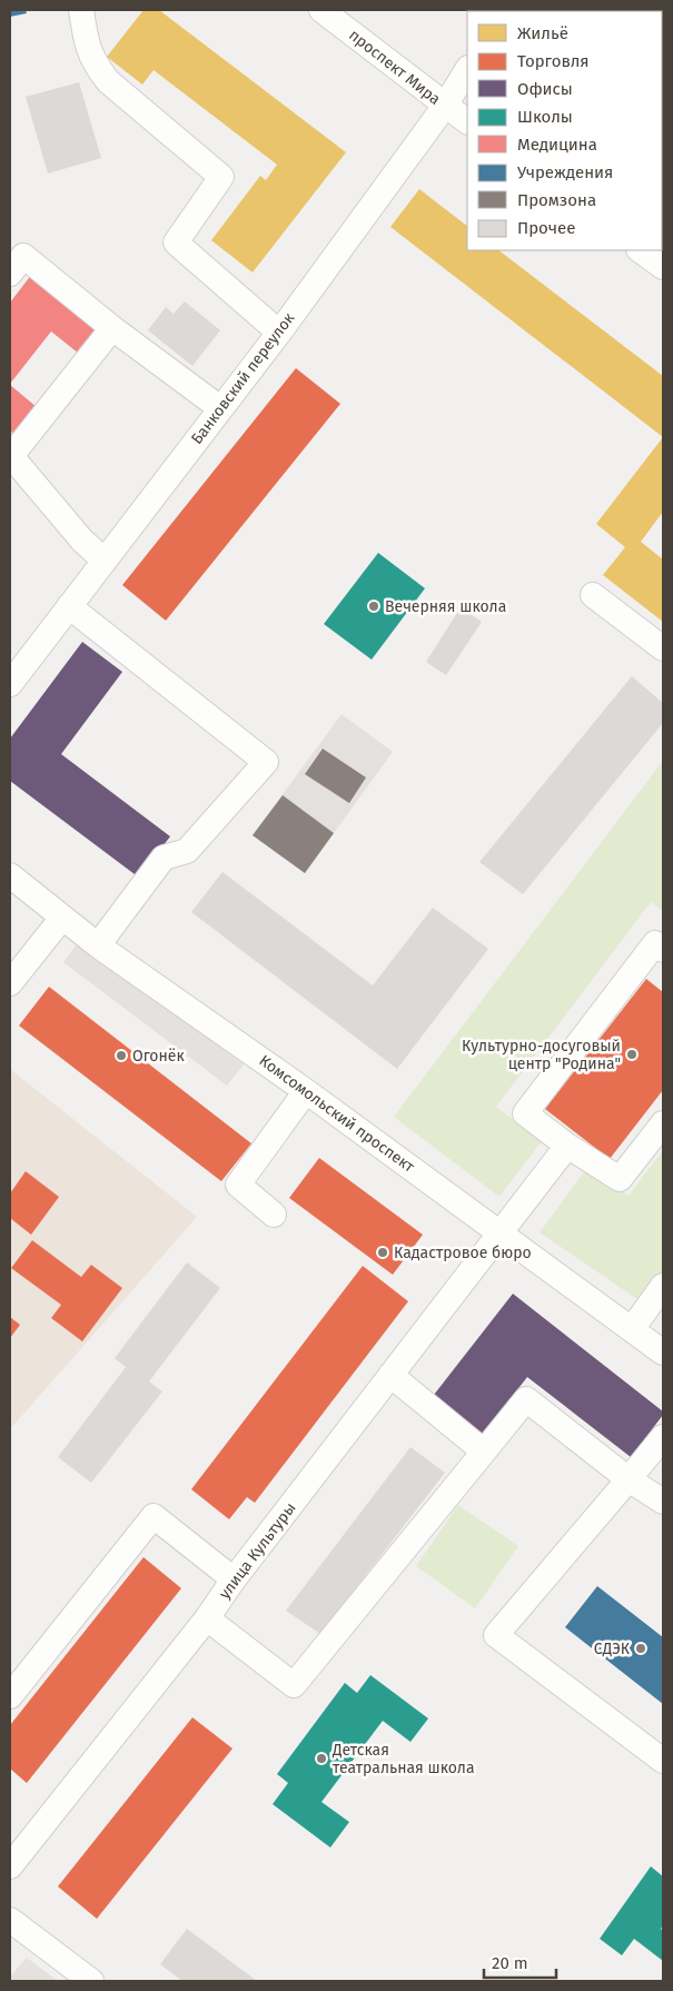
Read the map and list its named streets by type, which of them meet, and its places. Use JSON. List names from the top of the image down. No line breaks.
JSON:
{"streets":{"street":["проспект Мира","Банковский переулок","Комсомольский проспект","улица Культуры"]},"crossings":[["проспект Мира","Банковский переулок"],["Комсомольский проспект","улица Культуры"]],"places":["Вечерняя школа","Культурно-досуговый центр \"Родина\"","Огонёк","Кадастровое бюро","СДЭК","Детская театральная школа"],"legend":["Жильё","Торговля","Офисы","Школы","Медицина","Учреждения","Промзона","Прочее"],"scale_bar":"20 m"}
